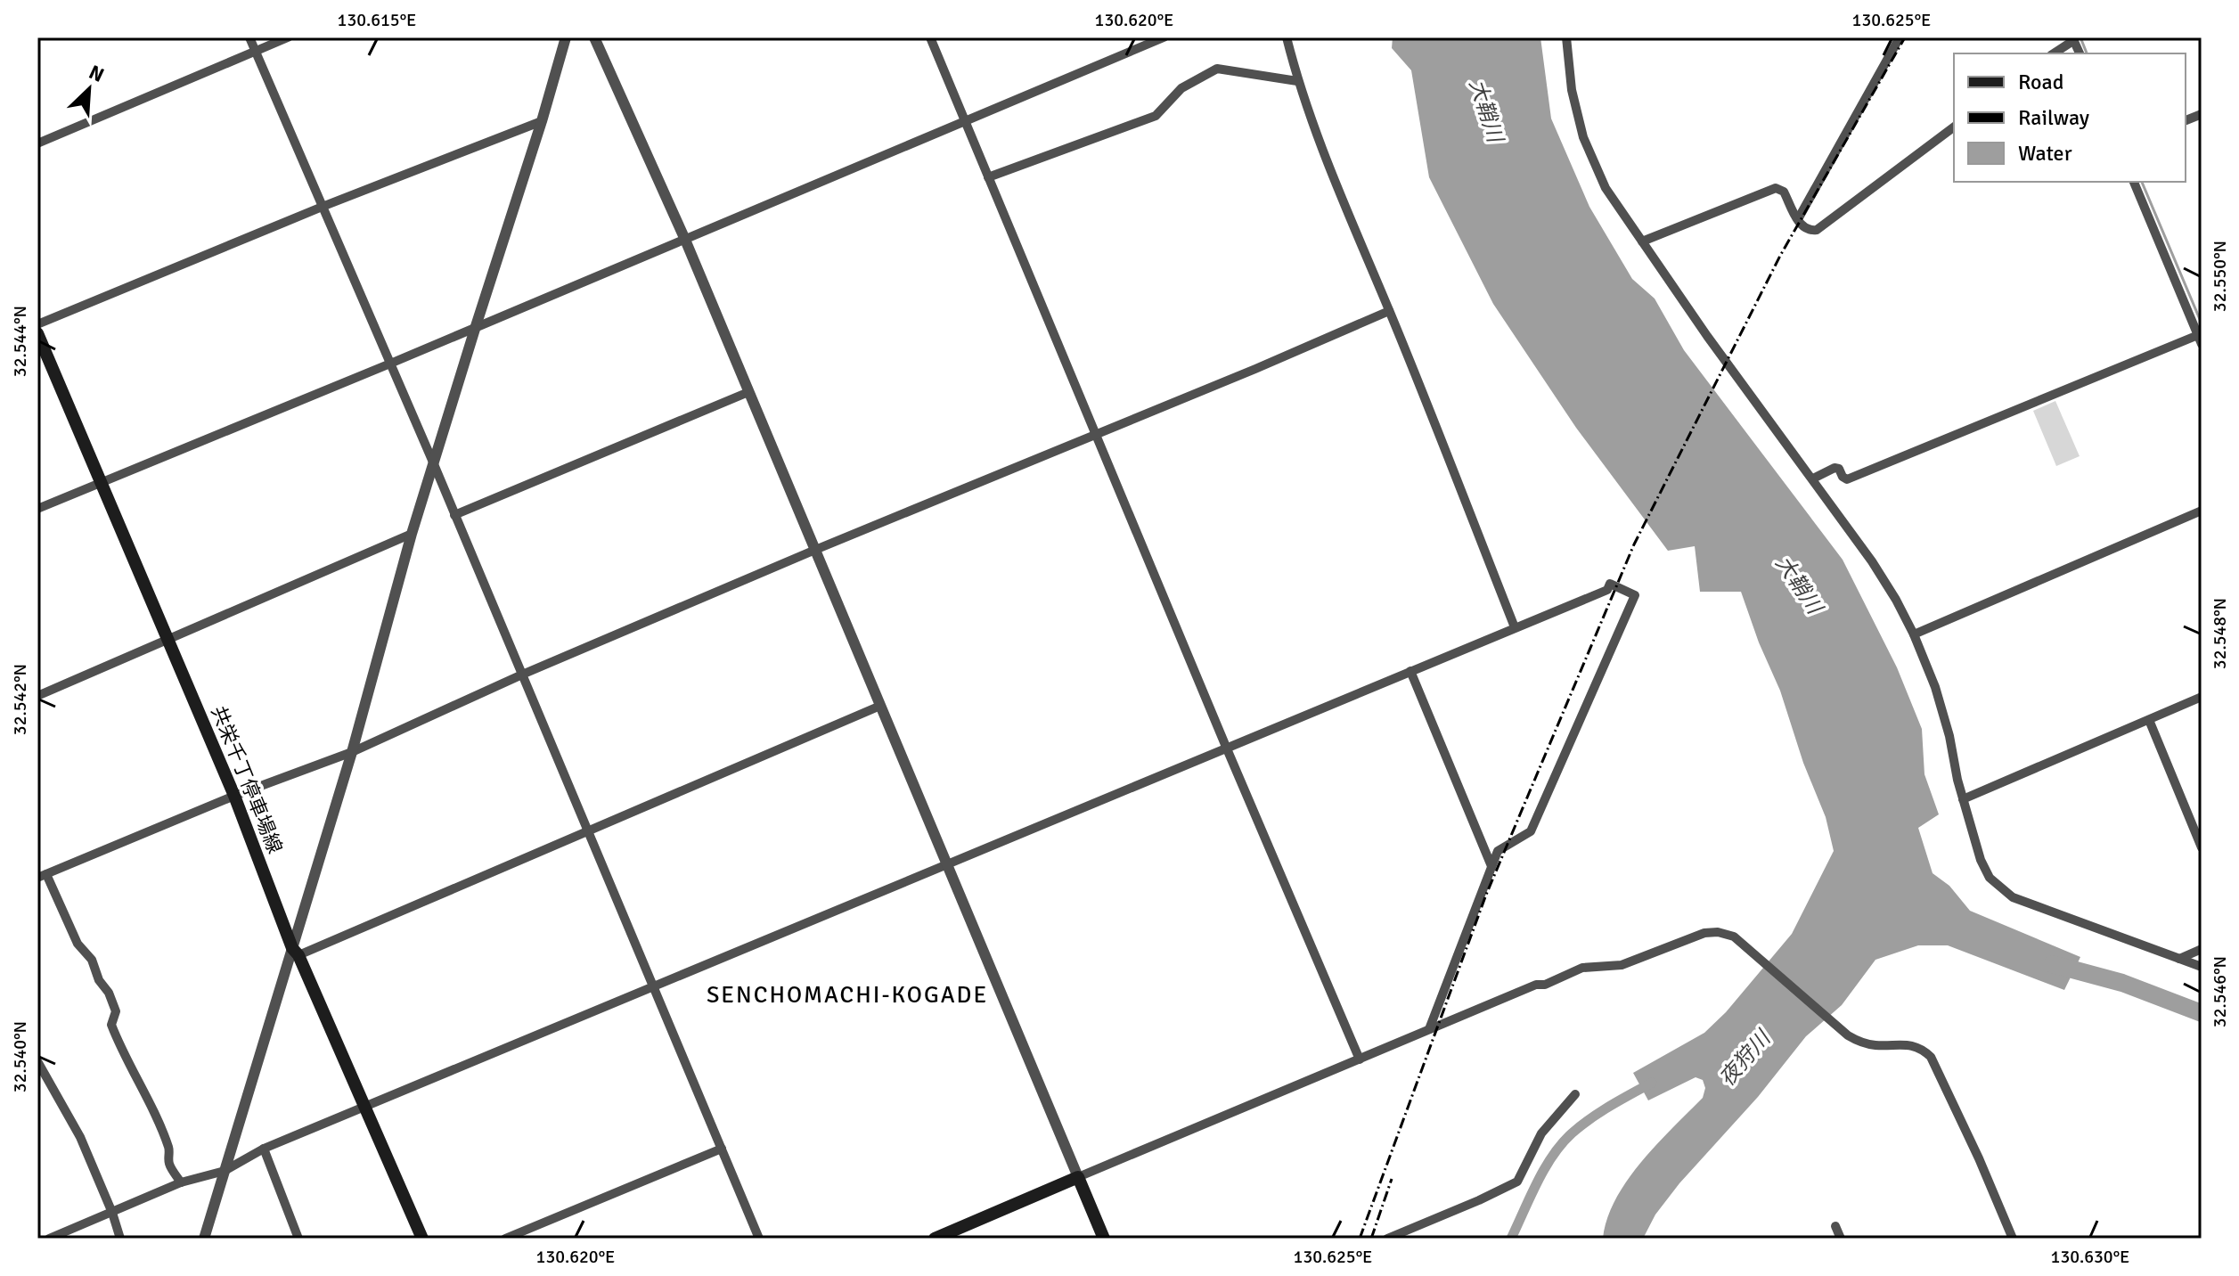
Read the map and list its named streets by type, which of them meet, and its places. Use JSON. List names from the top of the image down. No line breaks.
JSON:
{"streets":{"main road":["共栄千丁停車場線"]},"districts":["SENCHOMACHI-KOGADE"],"water":["大鞘川","夜狩川"],"legend":["Road","Railway","Water"],"north":"top right","coordinates":["130.615°E","130.620°E","130.625°E","32.550°N","32.544°N","32.548°N","32.542°N","32.546°N","32.540°N","130.630°E"]}
